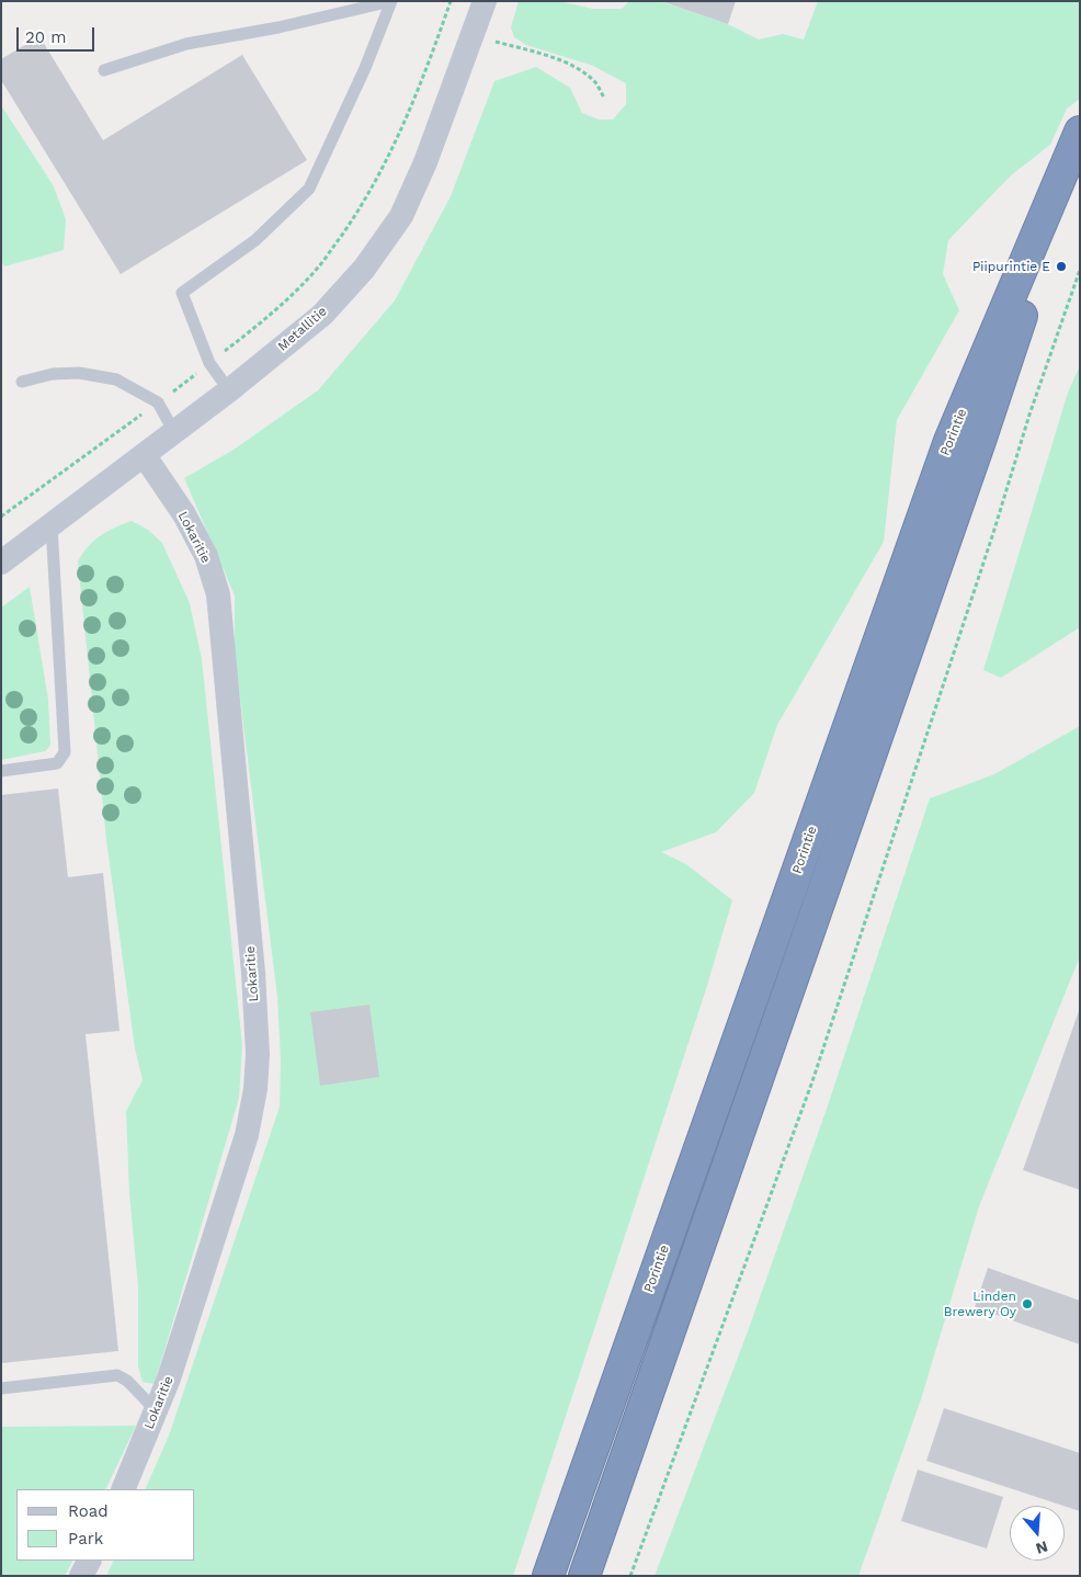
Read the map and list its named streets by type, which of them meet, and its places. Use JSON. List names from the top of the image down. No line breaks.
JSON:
{"streets":{"highway":["Porintie"],"street":["Metallitie","Lokaritie"]},"crossings":[["Metallitie","Lokaritie"]],"places":["Piipurintie E","Linden Brewery Oy"],"legend":["Road","Park"],"scale_bar":"20 m","north":"bottom"}
